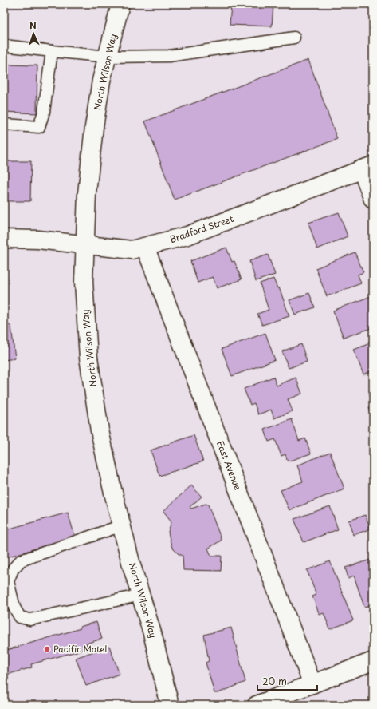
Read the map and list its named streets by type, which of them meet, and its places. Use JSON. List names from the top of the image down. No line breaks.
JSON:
{"streets":{"street":["North Wilson Way","Bradford Street","East Avenue"]},"crossings":[["North Wilson Way","Bradford Street"],["Bradford Street","East Avenue"]],"places":["Pacific Motel"],"scale_bar":"20 m","north":"top"}
